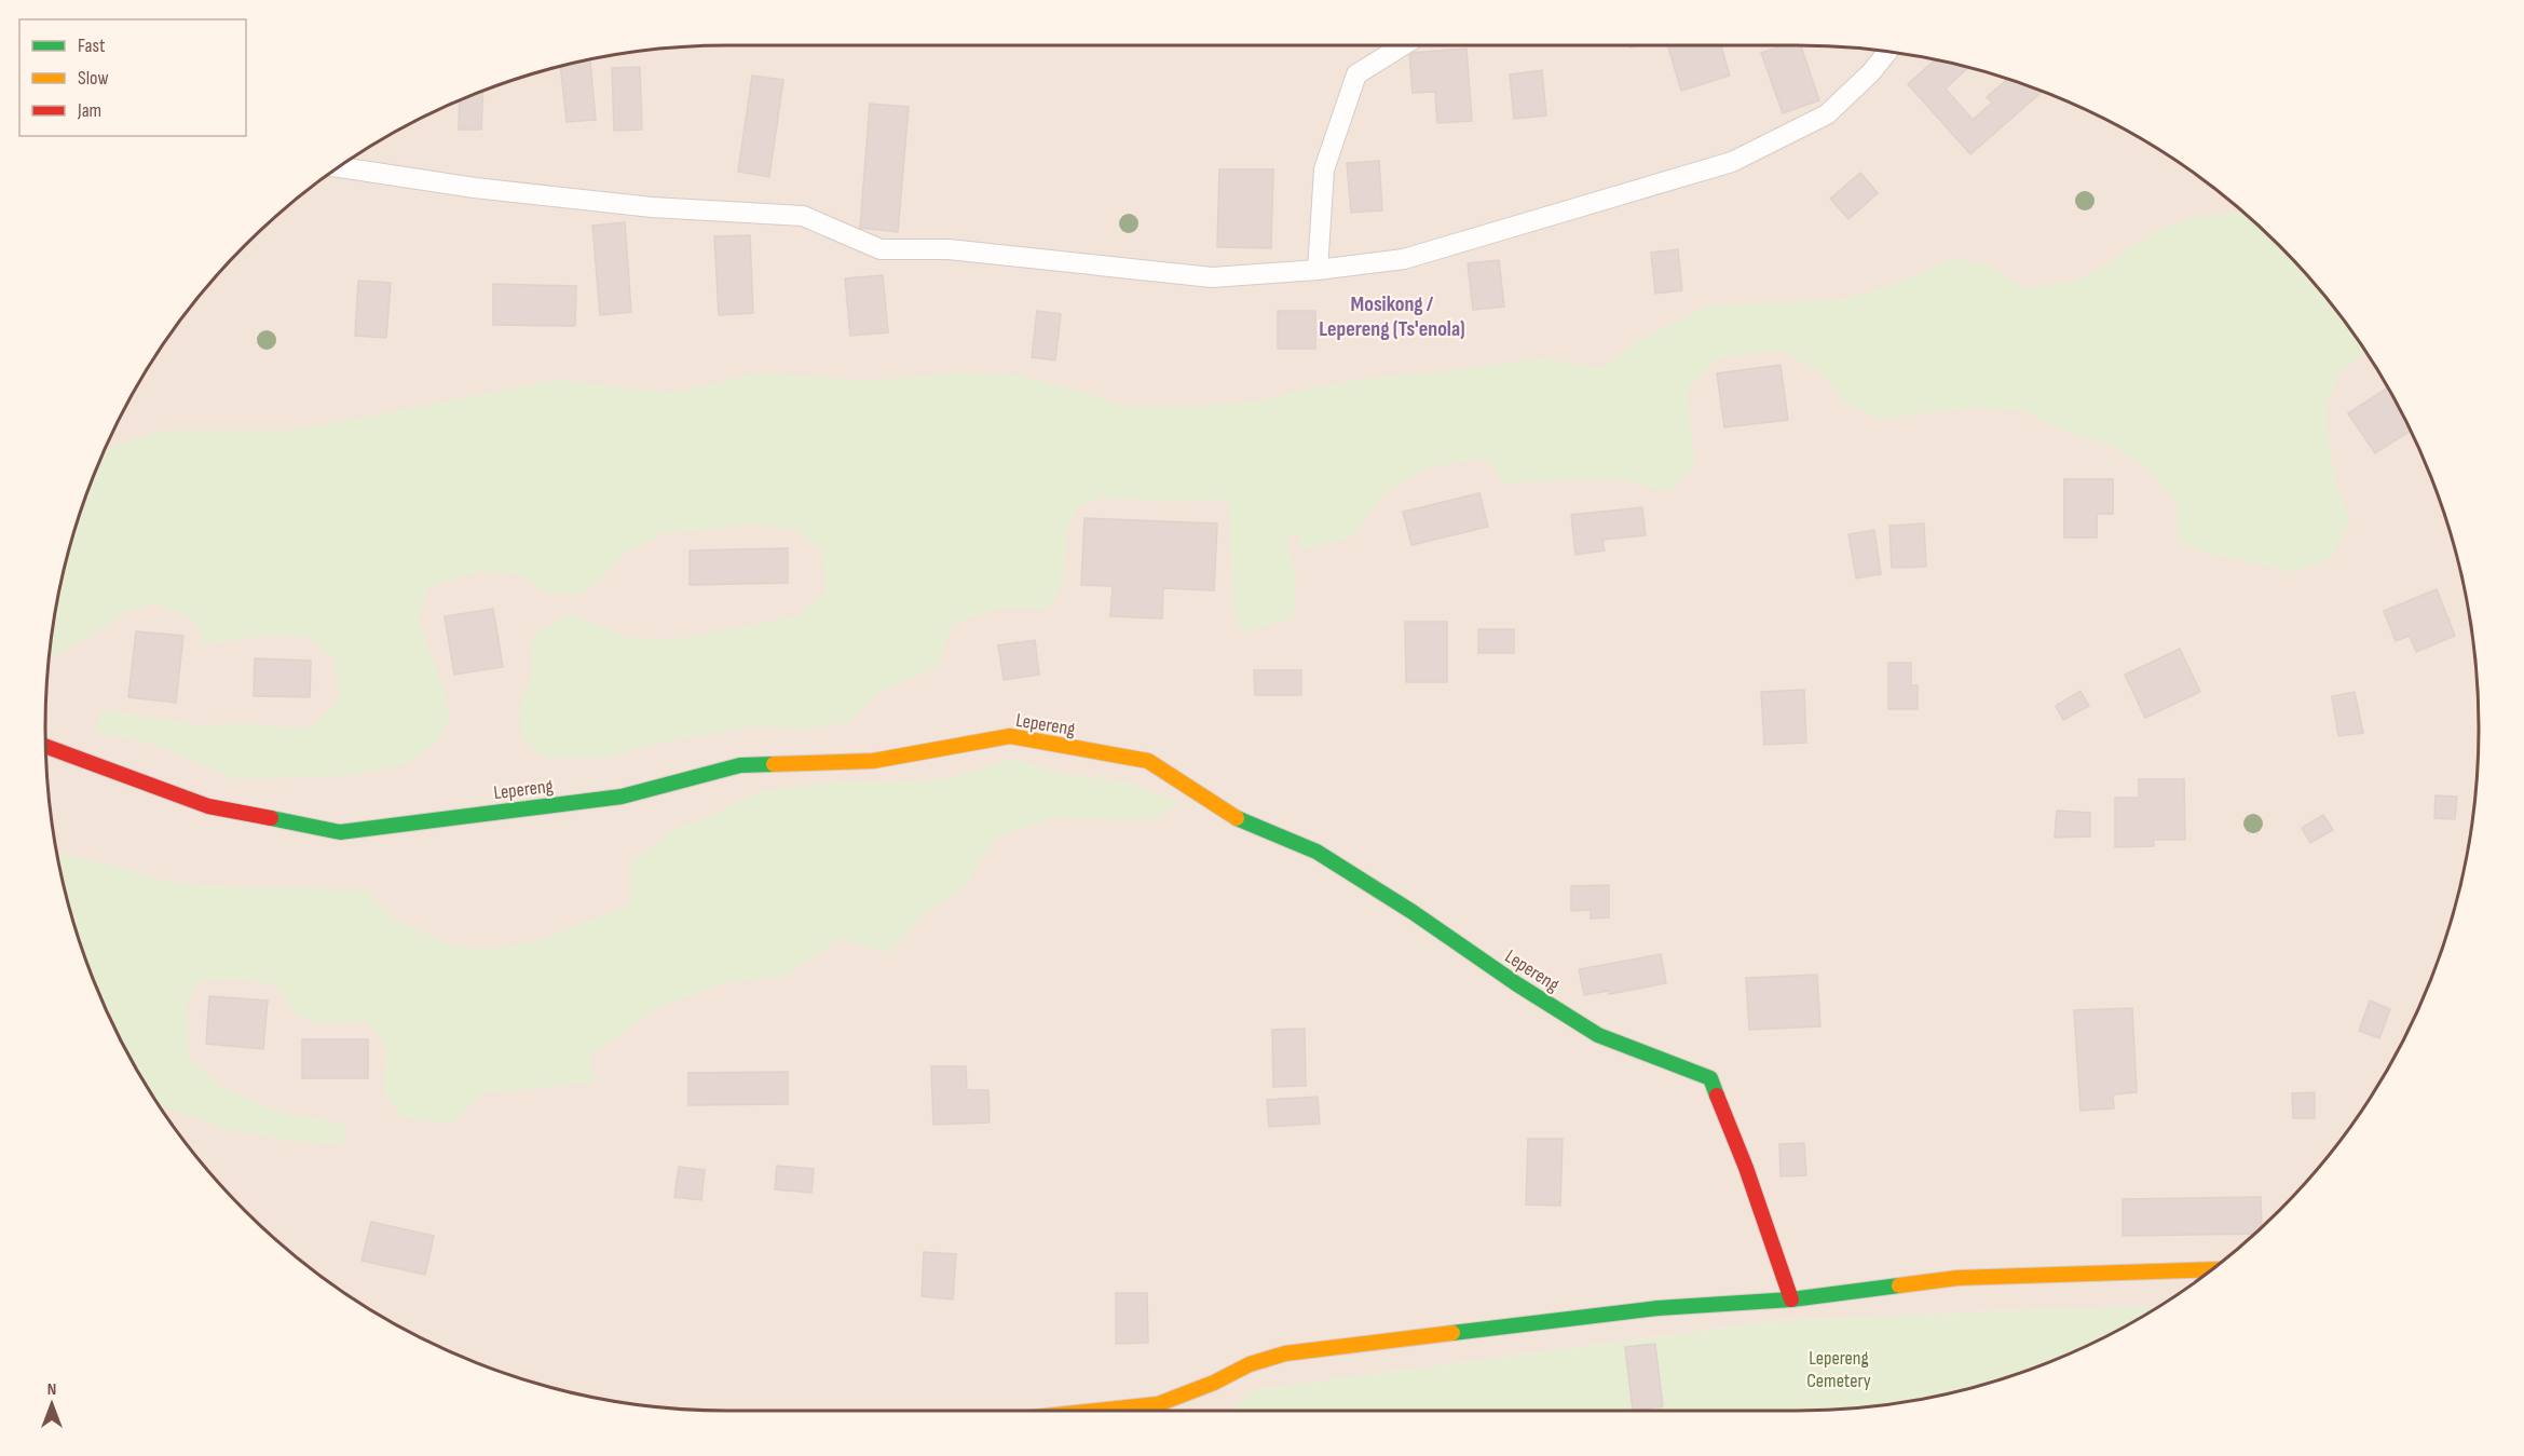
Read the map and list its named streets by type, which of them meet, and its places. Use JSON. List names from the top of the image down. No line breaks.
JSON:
{"streets":{"street":["Lepereng"]},"districts":["Mosikong / Lepereng (Ts'enola)"],"parks":["Lepereng Cemetery"],"legend":["Fast","Slow","Jam"],"north":"top"}
